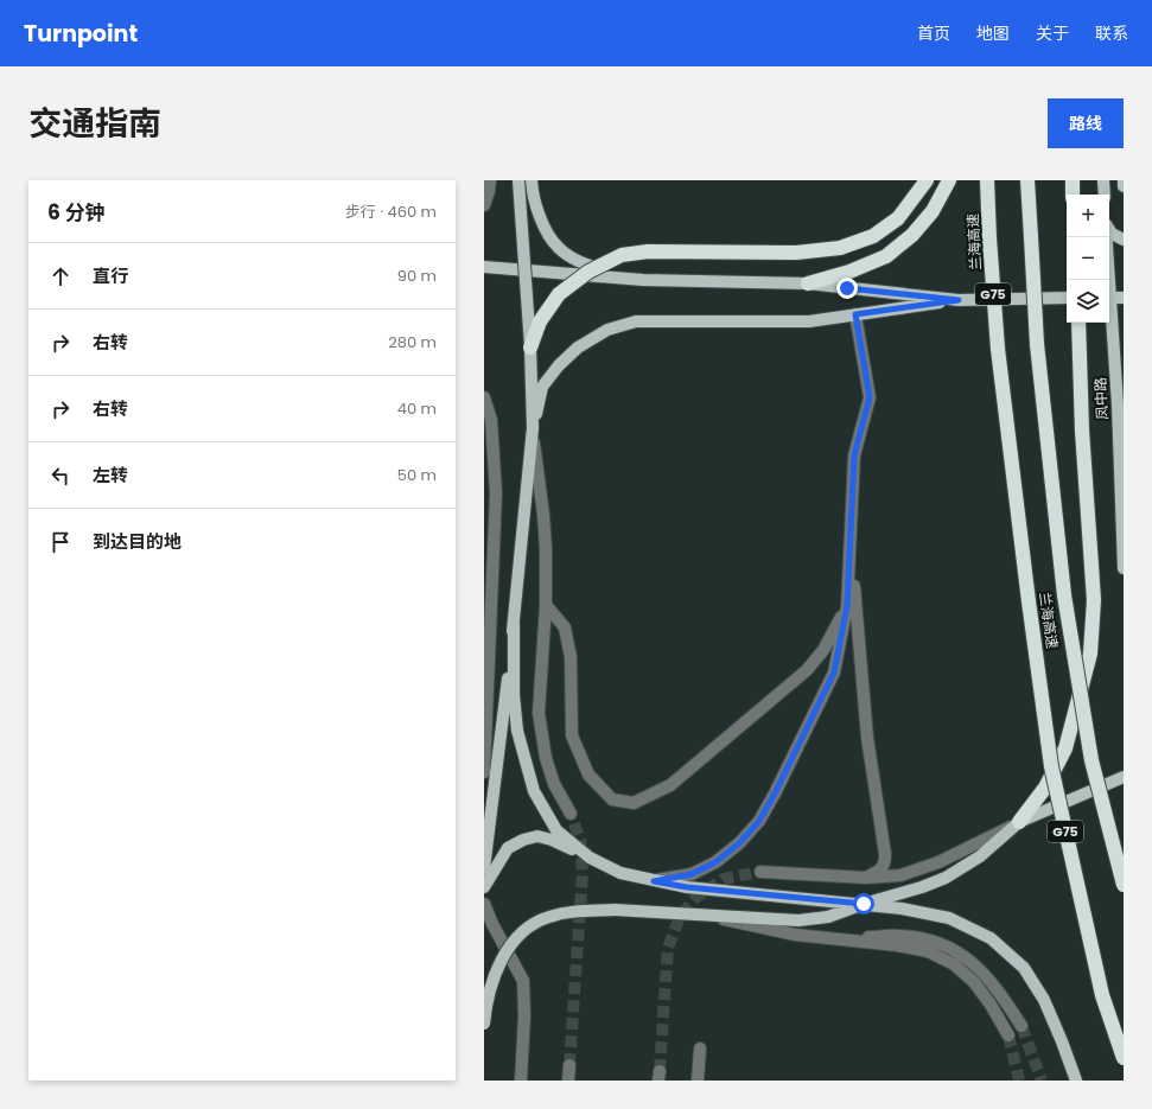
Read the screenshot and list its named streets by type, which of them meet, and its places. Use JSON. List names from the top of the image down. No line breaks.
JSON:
{"streets":{"highway":["兰海高速","G75"],"main road":["凤中路"]},"page":{"header":"Turnpoint","nav":["首页","地图","关于","联系"],"title":"交通指南","buttons":"路线","heading":["6 分钟","步行 · 460 m"],"map_buttons":["+","−"],"list":[["直行","90 m"],["右转","280 m"],["右转","40 m"],["左转","50 m"],"到达目的地"]}}
